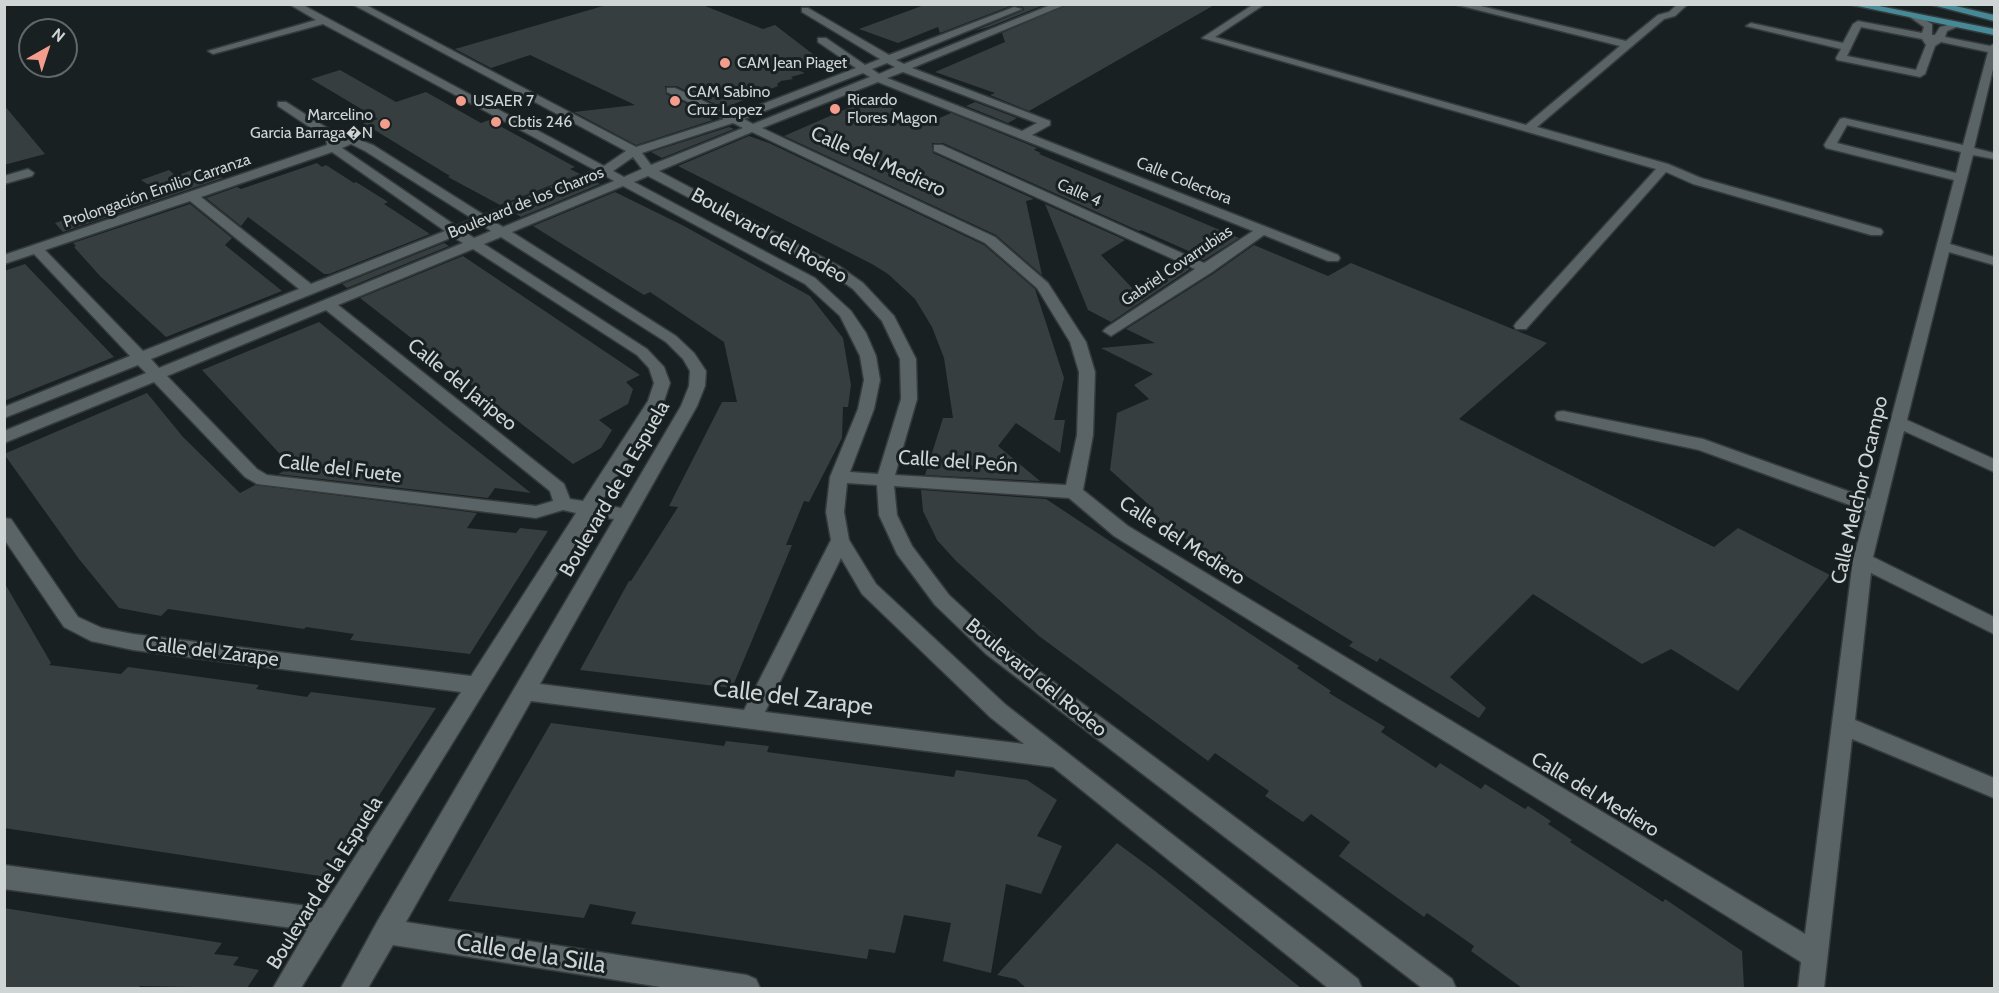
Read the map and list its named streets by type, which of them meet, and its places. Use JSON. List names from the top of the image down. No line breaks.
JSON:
{"streets":{"street":["Calle del Mediero","Calle Colectora","Prolongación Emilio Carranza","Calle 4","Boulevard de los Charros","Boulevard del Rodeo","Gabriel Covarrubias","Calle del Jaripeo","Calle del Peón","Calle del Fuete","Boulevard de la Espuela","Calle Melchor Ocampo","Calle del Zarape","Calle de la Silla"]},"crossings":[["Calle del Mediero","Boulevard de los Charros"],["Calle del Mediero","Calle del Peón"],["Calle del Mediero","Calle Melchor Ocampo"],["Calle Colectora","Boulevard de los Charros"],["Calle Colectora","Gabriel Covarrubias"],["Prolongación Emilio Carranza","Calle del Fuete"],["Prolongación Emilio Carranza","Boulevard de la Espuela"],["Calle 4","Gabriel Covarrubias"],["Boulevard de los Charros","Boulevard del Rodeo"],["Boulevard de los Charros","Calle del Jaripeo"],["Boulevard de los Charros","Calle del Fuete"],["Boulevard de los Charros","Boulevard de la Espuela"],["Boulevard del Rodeo","Calle del Peón"],["Boulevard del Rodeo","Calle del Zarape"],["Calle del Jaripeo","Calle del Fuete"],["Calle del Fuete","Boulevard de la Espuela"],["Boulevard de la Espuela","Calle del Zarape"],["Boulevard de la Espuela","Calle de la Silla"]],"places":["CAM Jean Piaget","USAER 7","CAM Sabino Cruz Lopez","Ricardo Flores Magon","Cbtis 246","Marcelino Garcia Barraga�N"],"north":"top right"}
